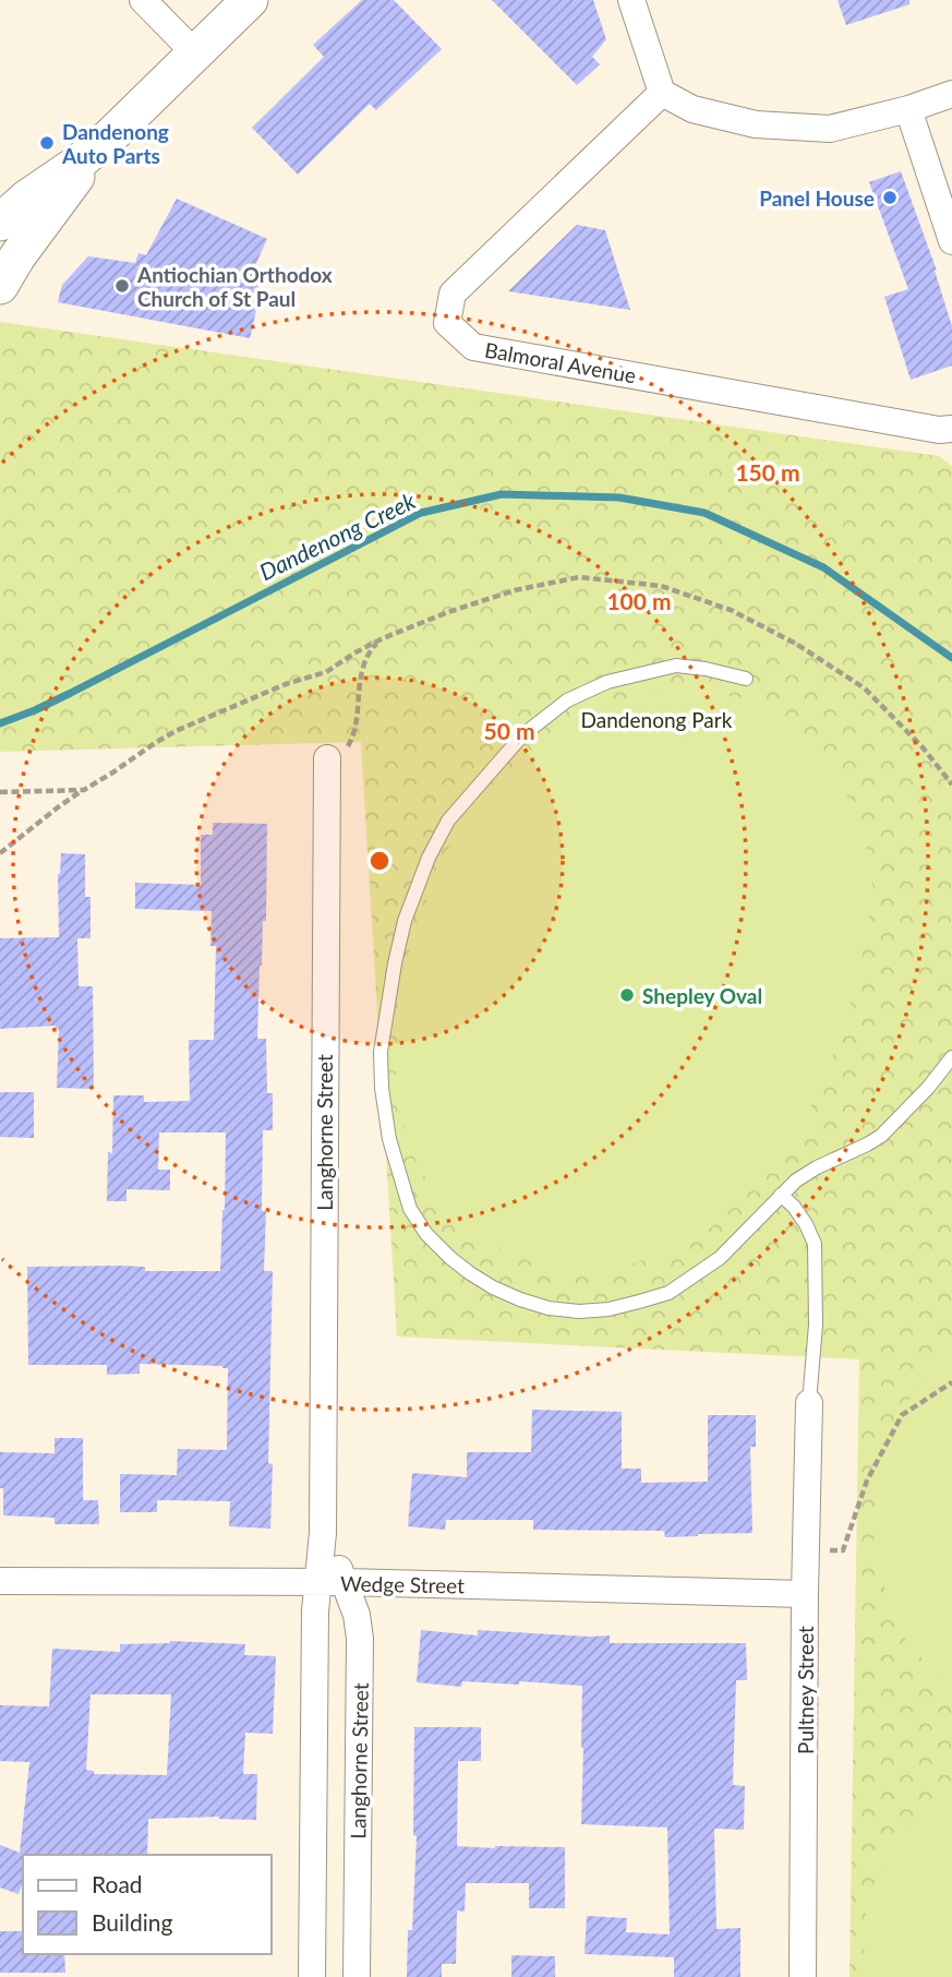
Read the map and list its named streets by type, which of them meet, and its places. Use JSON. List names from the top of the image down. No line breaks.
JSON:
{"streets":{"street":["Balmoral Avenue","Langhorne Street","Wedge Street","Pultney Street"]},"crossings":[["Langhorne Street","Wedge Street"],["Wedge Street","Pultney Street"]],"water":["Dandenong Creek"],"parks":["Dandenong Park"],"places":["Dandenong Auto Parts","Panel House","Antiochian Orthodox Church of St Paul","Shepley Oval"],"legend":["Road","Building"],"rings":["150 m","100 m","50 m"]}
